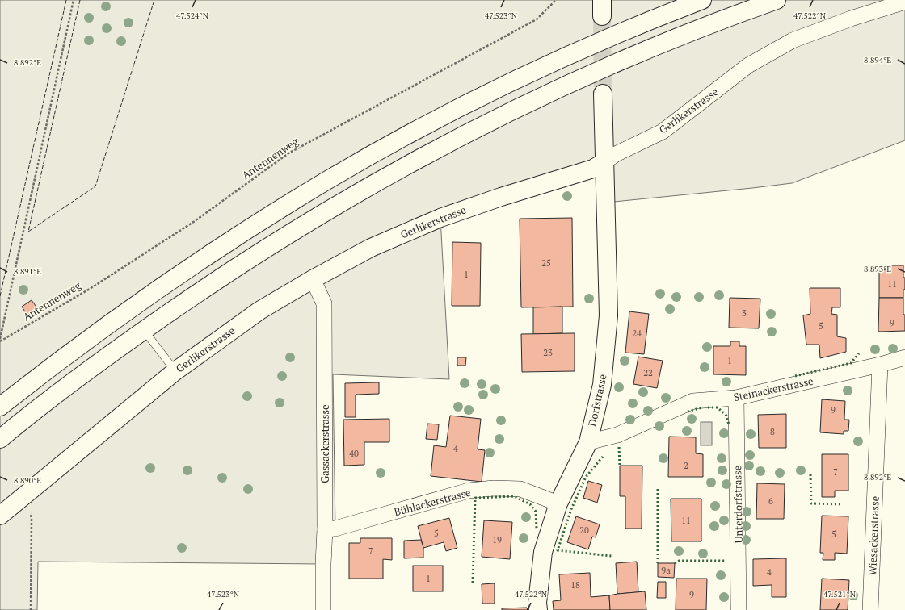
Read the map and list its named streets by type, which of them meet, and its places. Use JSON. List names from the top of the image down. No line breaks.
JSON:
{"streets":{"main road":["Gerlikerstrasse","Dorfstrasse"],"street":["Steinackerstrasse","Gassackerstrasse","Bühlackerstrasse","Unterdorfstrasse","Wiesackerstrasse"],"path":["Antennenweg"]},"crossings":[["Gerlikerstrasse","Dorfstrasse"],["Gerlikerstrasse","Gassackerstrasse"],["Steinackerstrasse","Dorfstrasse"],["Steinackerstrasse","Unterdorfstrasse"],["Steinackerstrasse","Wiesackerstrasse"],["Dorfstrasse","Bühlackerstrasse"],["Gassackerstrasse","Bühlackerstrasse"]],"house_numbers":["25","1","11","3","9","5","24","23","1","22","9","8","4","40","2","7","6","11","20","5","5","19","7","9a","4","1","18","9"],"coordinates":["47.524°N","47.523°N","47.522°N","8.894°E","8.892°E","8.893°E","8.891°E","8.890°E","47.521°N"]}
